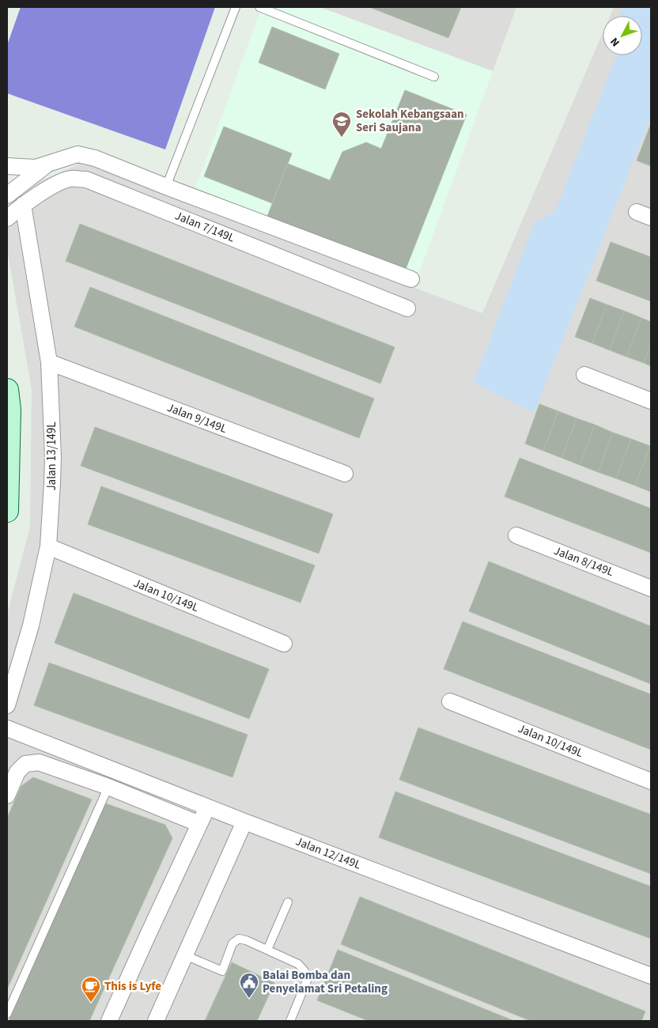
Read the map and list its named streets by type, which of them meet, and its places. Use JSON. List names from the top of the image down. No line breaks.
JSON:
{"streets":{"street":["Jalan 7/149L","Jalan 9/149L","Jalan 13/149L","Jalan 8/149L","Jalan 10/149L","Jalan 12/149L"]},"crossings":[["Jalan 7/149L","Jalan 13/149L"],["Jalan 9/149L","Jalan 13/149L"],["Jalan 13/149L","Jalan 10/149L"]],"places":{"school or university":["Sekolah Kebangsaan Seri Saujana"],"public building":["Balai Bomba dan Penyelamat Sri Petaling"],"cafe":["This is Lyfe"]},"north":"bottom left"}
